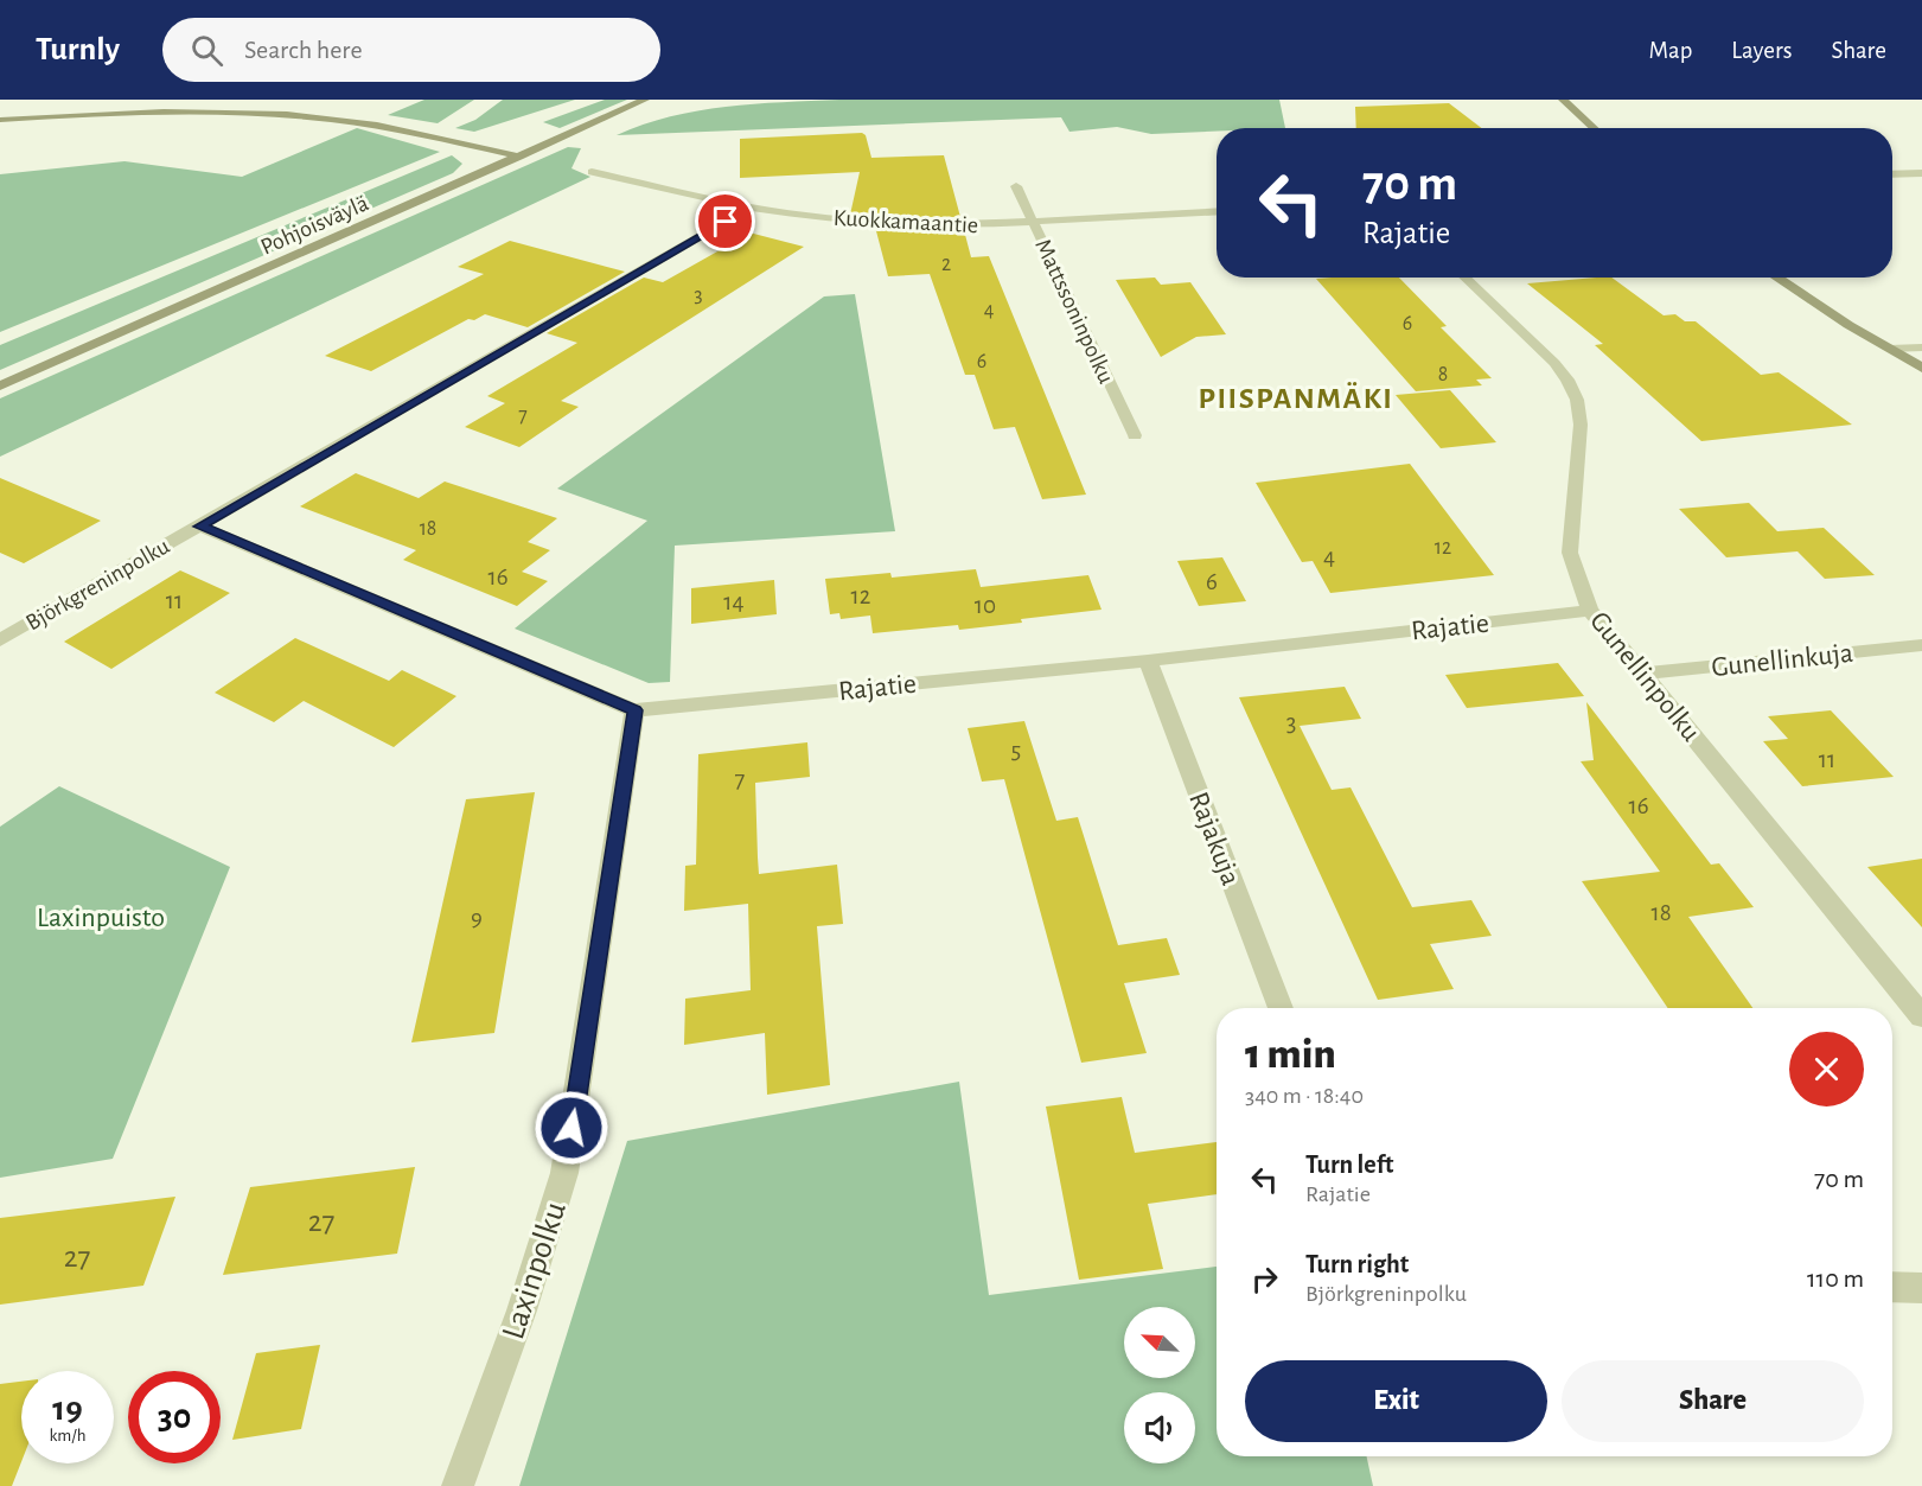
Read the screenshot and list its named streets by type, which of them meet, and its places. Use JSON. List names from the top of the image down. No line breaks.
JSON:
{"streets":{"main road":["Pohjoisväylä"],"street":["Kuokkamaantie","Mattssoninpolku","Björkgreninpolku","Rajatie","Gunellinkuja","Gunellinpolku","Rajakuja","Laxinpolku"]},"crossings":[["Kuokkamaantie","Mattssoninpolku"],["Kuokkamaantie","Björkgreninpolku"],["Björkgreninpolku","Rajatie"],["Rajatie","Gunellinpolku"],["Rajatie","Rajakuja"],["Rajatie","Laxinpolku"],["Gunellinkuja","Gunellinpolku"]],"districts":["PIISPANMÄKI"],"parks":["Laxinpuisto"],"house_numbers":["2","3","4","6","6","8","7","18","12","4","16","6","12","11","14","10","3","5","11","7","16","18","9","27","27"],"north":"top left","page":{"header":"Turnly","search":"Search here","nav":["Map","Layers","Share"],"turn":["70 m","Rajatie"],"heading":["1 min","340 m · 18:40"],"list":[{"name":"Turn left","note":"Rajatie","value":"70 m"},{"name":"Turn right","note":"Björkgreninpolku","value":"110 m"}],"buttons":["Exit","Share"],"speed":"19 km/h","limit":"30"}}
